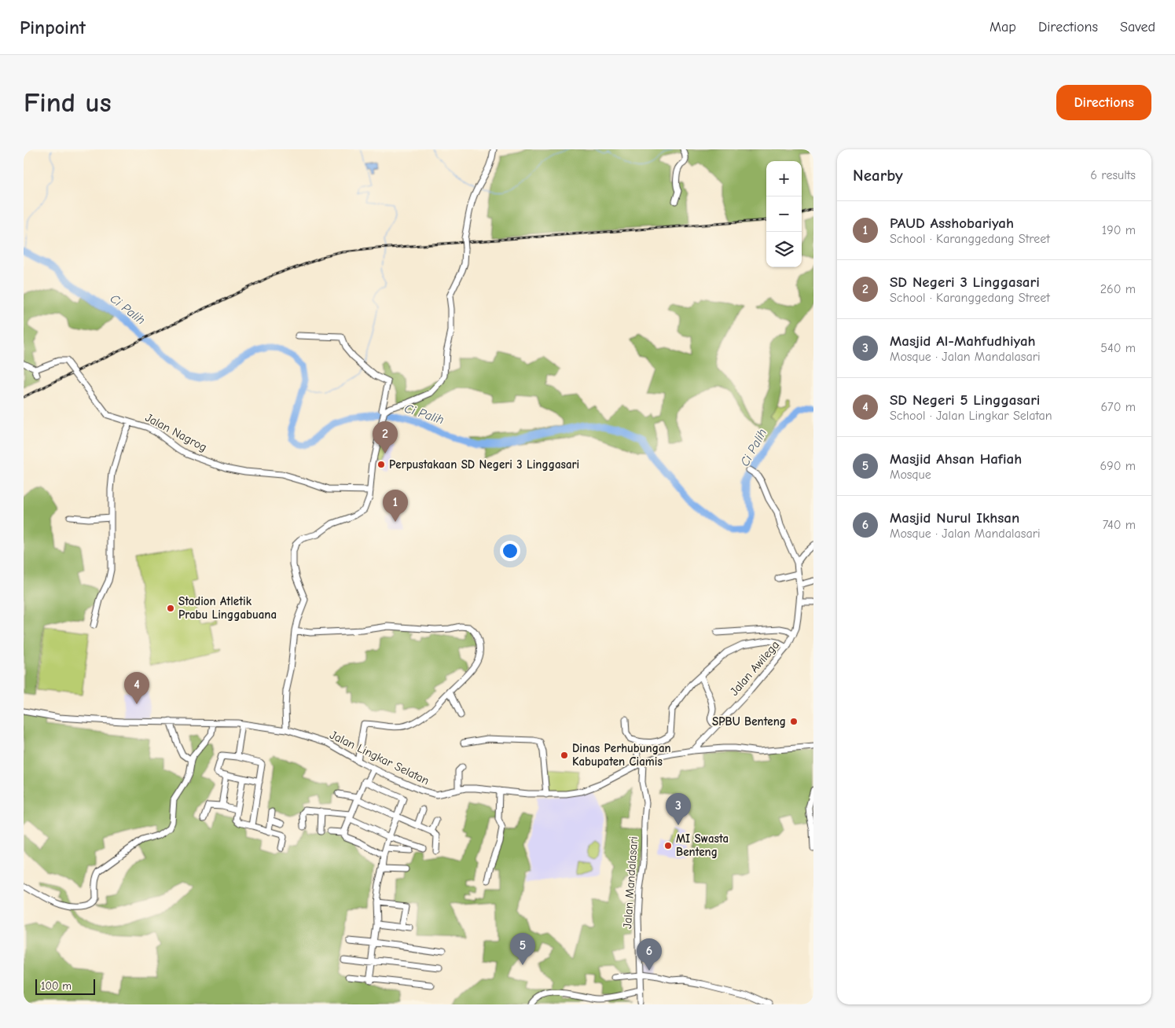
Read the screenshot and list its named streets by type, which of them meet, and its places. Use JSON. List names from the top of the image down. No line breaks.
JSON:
{"streets":{"street":["Jalan Nagrog","Jalan Awilega","Jalan Lingkar Selatan","Jalan Mandalasari"]},"crossings":[["Jalan Awilega","Jalan Lingkar Selatan"],["Jalan Lingkar Selatan","Jalan Mandalasari"]],"water":["Ci Palih"],"places":["Perpustakaan SD Negeri 3 Linggasari","Stadion Atletik Prabu Linggabuana","SPBU Benteng","Dinas Perhubungan Kabupaten Ciamis","MI Swasta Benteng"],"scale_bar":"100 m","page":{"header":"Pinpoint","nav":["Map","Directions","Saved"],"buttons":"Directions","title":"Find us","heading":["Nearby","6 results"],"map_buttons":["+","−"],"list":[{"mark":"1","name":"PAUD Asshobariyah","note":"School · Karanggedang Street","value":"190 m"},{"mark":"2","name":"SD Negeri 3 Linggasari","note":"School · Karanggedang Street","value":"260 m"},{"mark":"3","name":"Masjid Al-Mahfudhiyah","note":"Mosque · Jalan Mandalasari","value":"540 m"},{"mark":"4","name":"SD Negeri 5 Linggasari","note":"School · Jalan Lingkar Selatan","value":"670 m"},{"mark":"5","name":"Masjid Ahsan Hafiah","note":"Mosque","value":"690 m"},{"mark":"6","name":"Masjid Nurul Ikhsan","note":"Mosque · Jalan Mandalasari","value":"740 m"}],"pins":["2","1","4","3","5","6"],"scale":"100 m"}}
